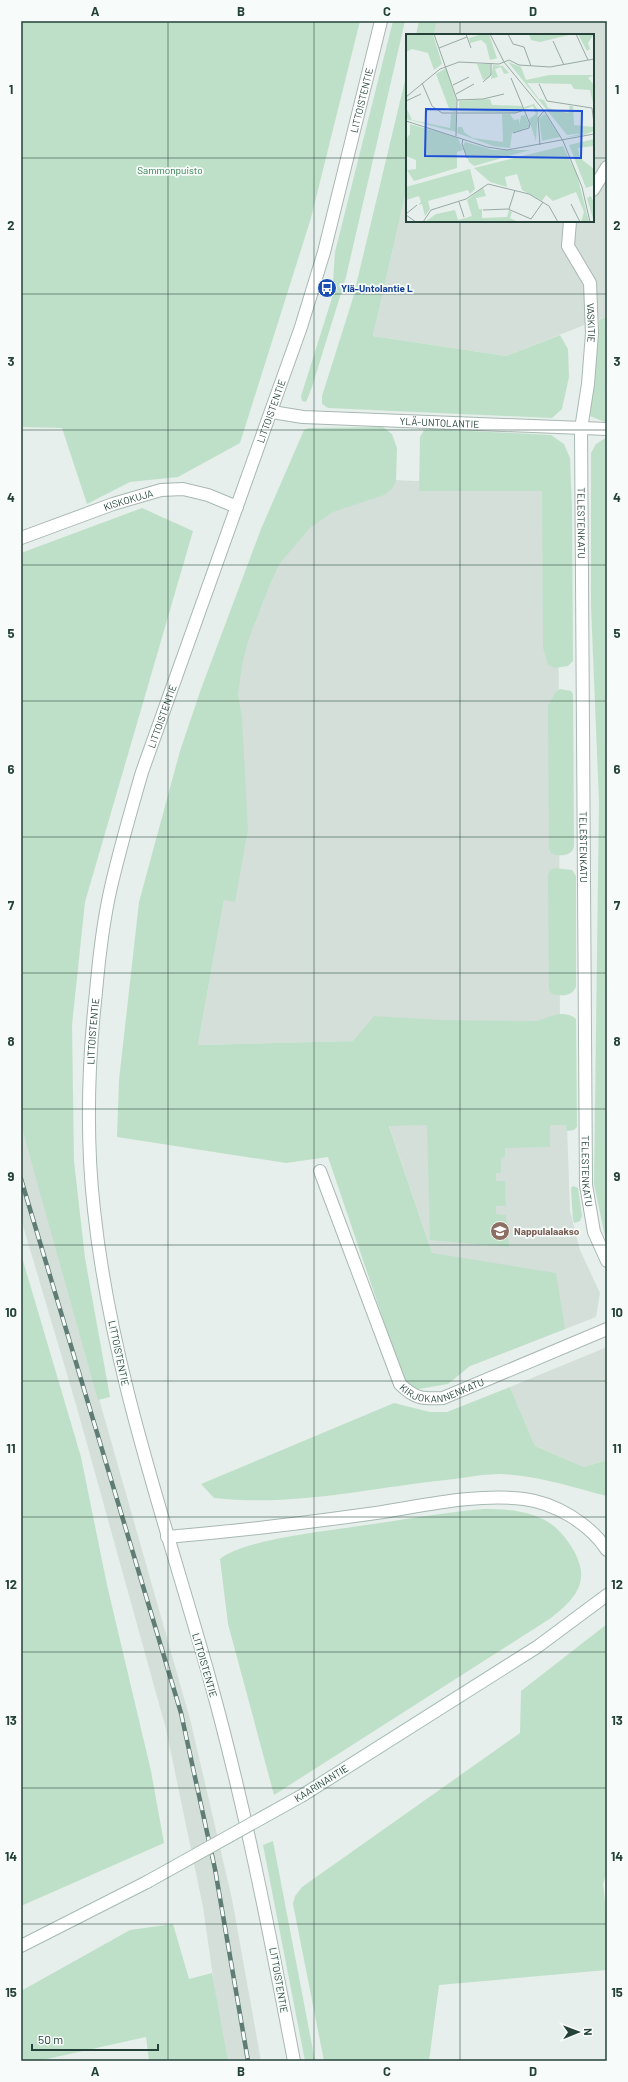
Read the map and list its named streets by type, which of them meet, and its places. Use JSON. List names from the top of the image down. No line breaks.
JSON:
{"streets":{"street":["LITTOISTENTIE","VASKITIE","YLÄ-UNTOLANTIE","KISKOKUJA","TELESTENKATU","KIRJOKANNENKATU","KAARINANTIE"]},"crossings":[["LITTOISTENTIE","YLÄ-UNTOLANTIE"],["LITTOISTENTIE","KISKOKUJA"],["VASKITIE","YLÄ-UNTOLANTIE"],["VASKITIE","TELESTENKATU"],["YLÄ-UNTOLANTIE","TELESTENKATU"]],"parks":["Sammonpuisto"],"places":{"bus stop":["Ylä-Untolantie L"],"school or university":["Nappulalaakso"]},"scale_bar":"50 m","north":"right","grid":{"columns":["A","B","C","D"],"rows":["1","2","3","4","5","6","7","8","9","10","11","12","13","14","15"]}}
